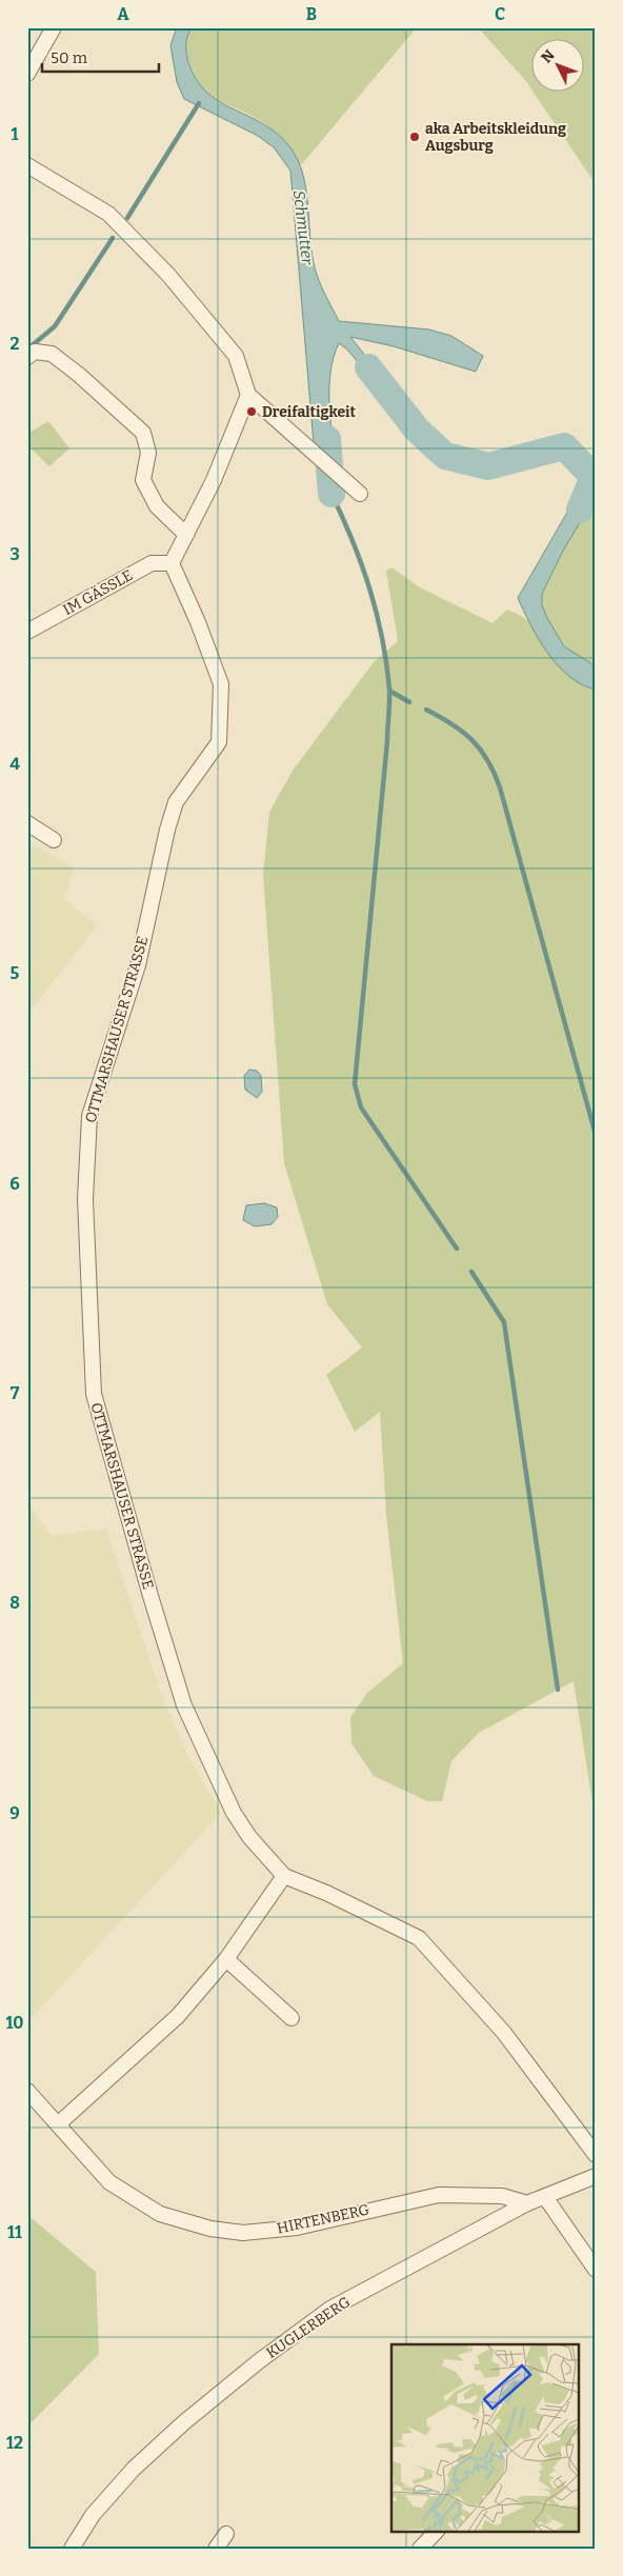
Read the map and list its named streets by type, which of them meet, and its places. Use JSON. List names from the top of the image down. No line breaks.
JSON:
{"streets":{"street":["IM GÄSSLE","OTTMARSHAUSER STRASSE","HIRTENBERG","KUGLERBERG"]},"crossings":[["IM GÄSSLE","OTTMARSHAUSER STRASSE"],["HIRTENBERG","KUGLERBERG"]],"water":["Schmutter"],"places":["aka Arbeitskleidung Augsburg","Dreifaltigkeit"],"scale_bar":"50 m","north":"top left","grid":{"columns":["A","B","C"],"rows":["1","2","3","4","5","6","7","8","9","10","11","12"]}}
